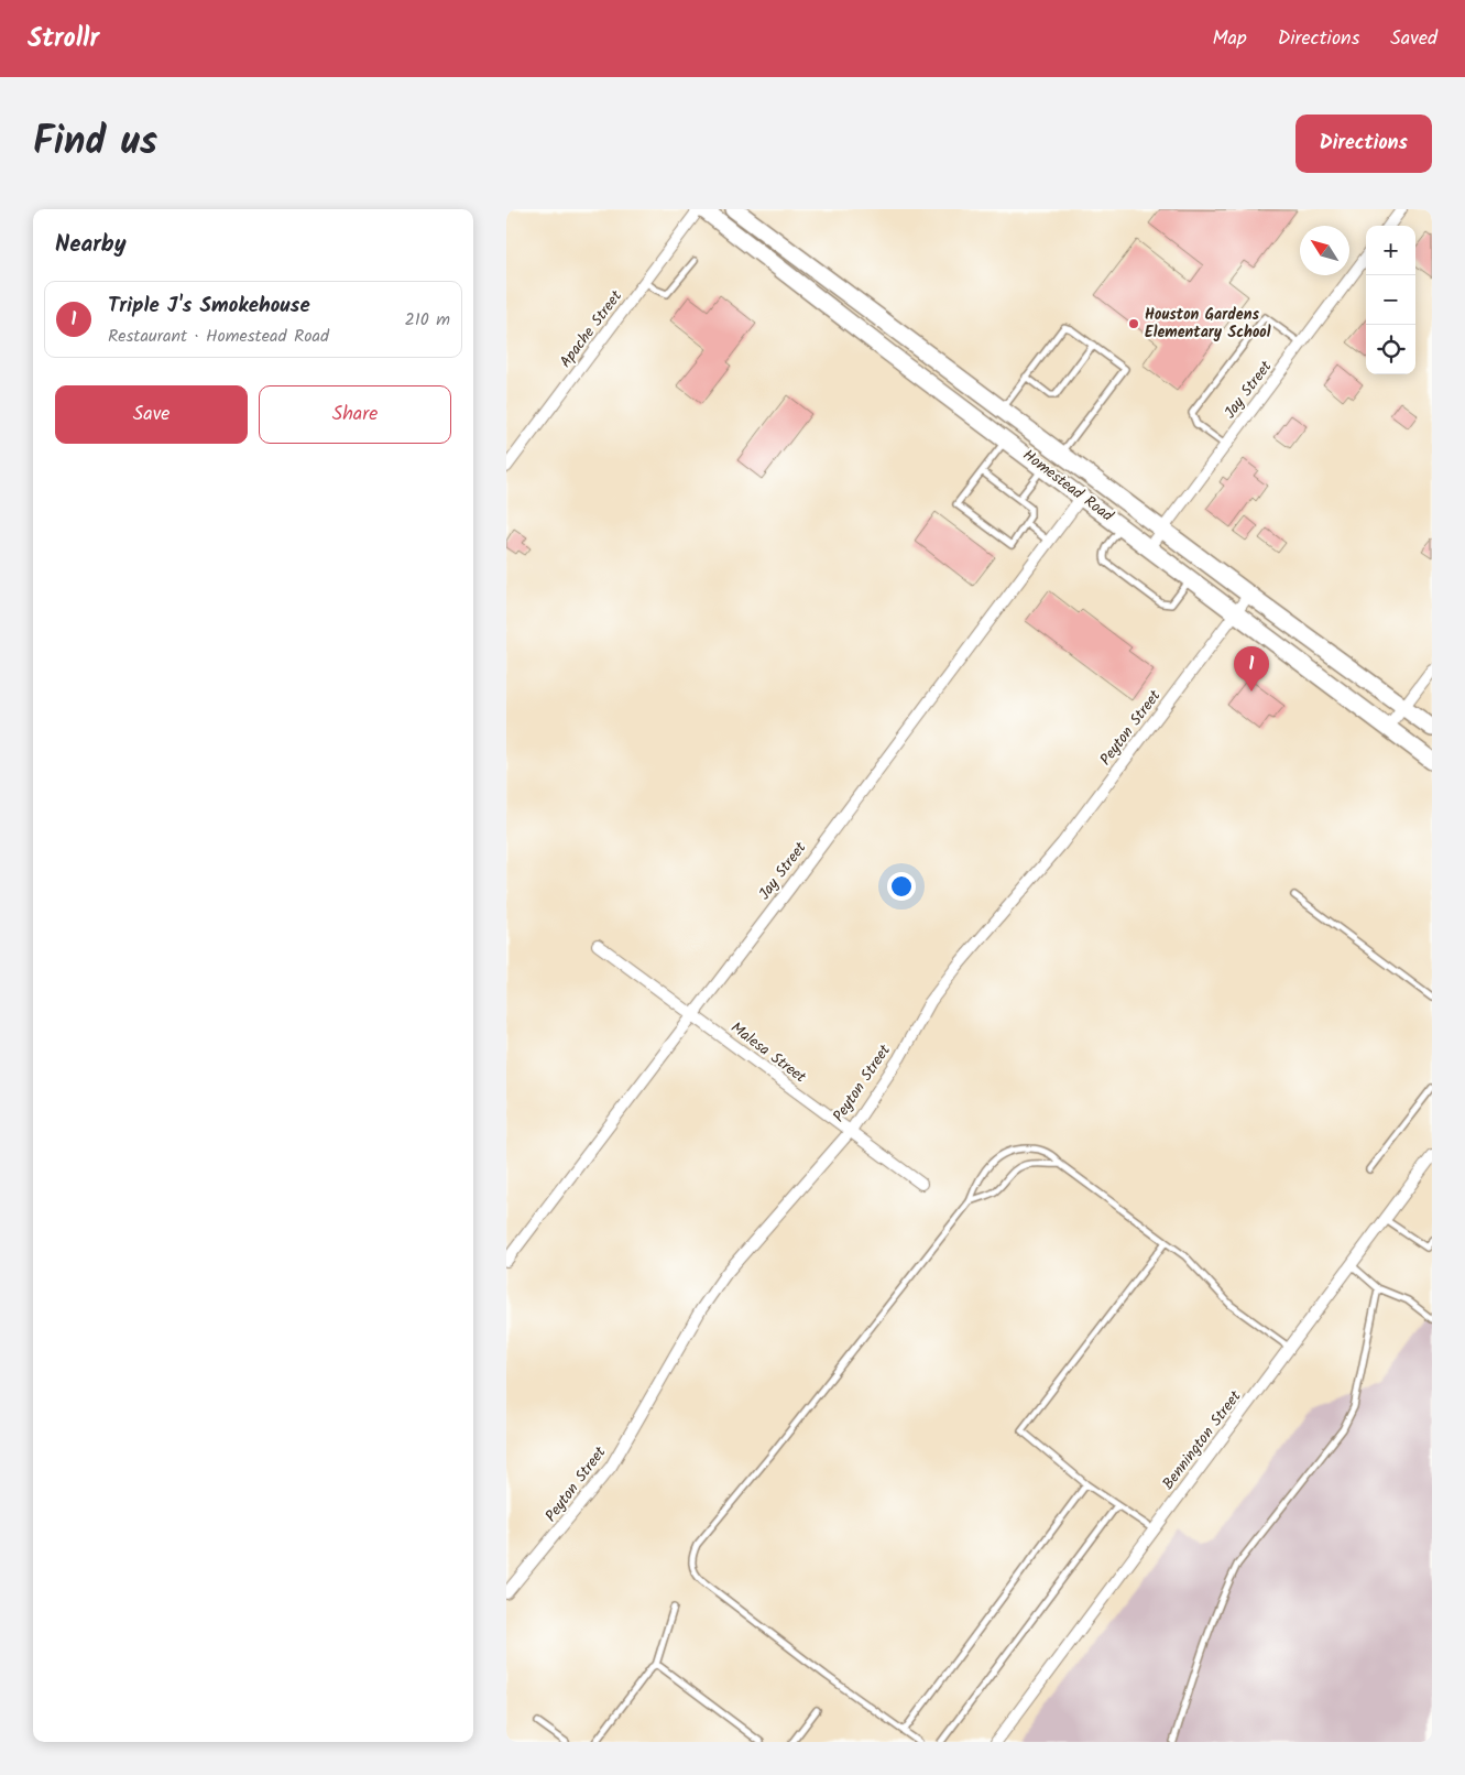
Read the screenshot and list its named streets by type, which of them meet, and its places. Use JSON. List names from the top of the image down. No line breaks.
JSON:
{"streets":{"main road":["Homestead Road"],"street":["Apache Street","Jay Street","Peyton Street","Malesa Street","Bennington Street"]},"crossings":[["Jay Street","Homestead Road"],["Jay Street","Malesa Street"],["Homestead Road","Peyton Street"],["Peyton Street","Malesa Street"]],"places":["Houston Gardens Elementary School"],"north":"top left","page":{"header":"Strollr","nav":["Map","Directions","Saved"],"title":"Find us","buttons":["Directions",["Save","Share"]],"heading":"Nearby","map_buttons":["+","−"],"list":[{"mark":"1","name":"Triple J's Smokehouse","note":"Restaurant · Homestead Road","value":"210 m"}],"pins":"1"}}
